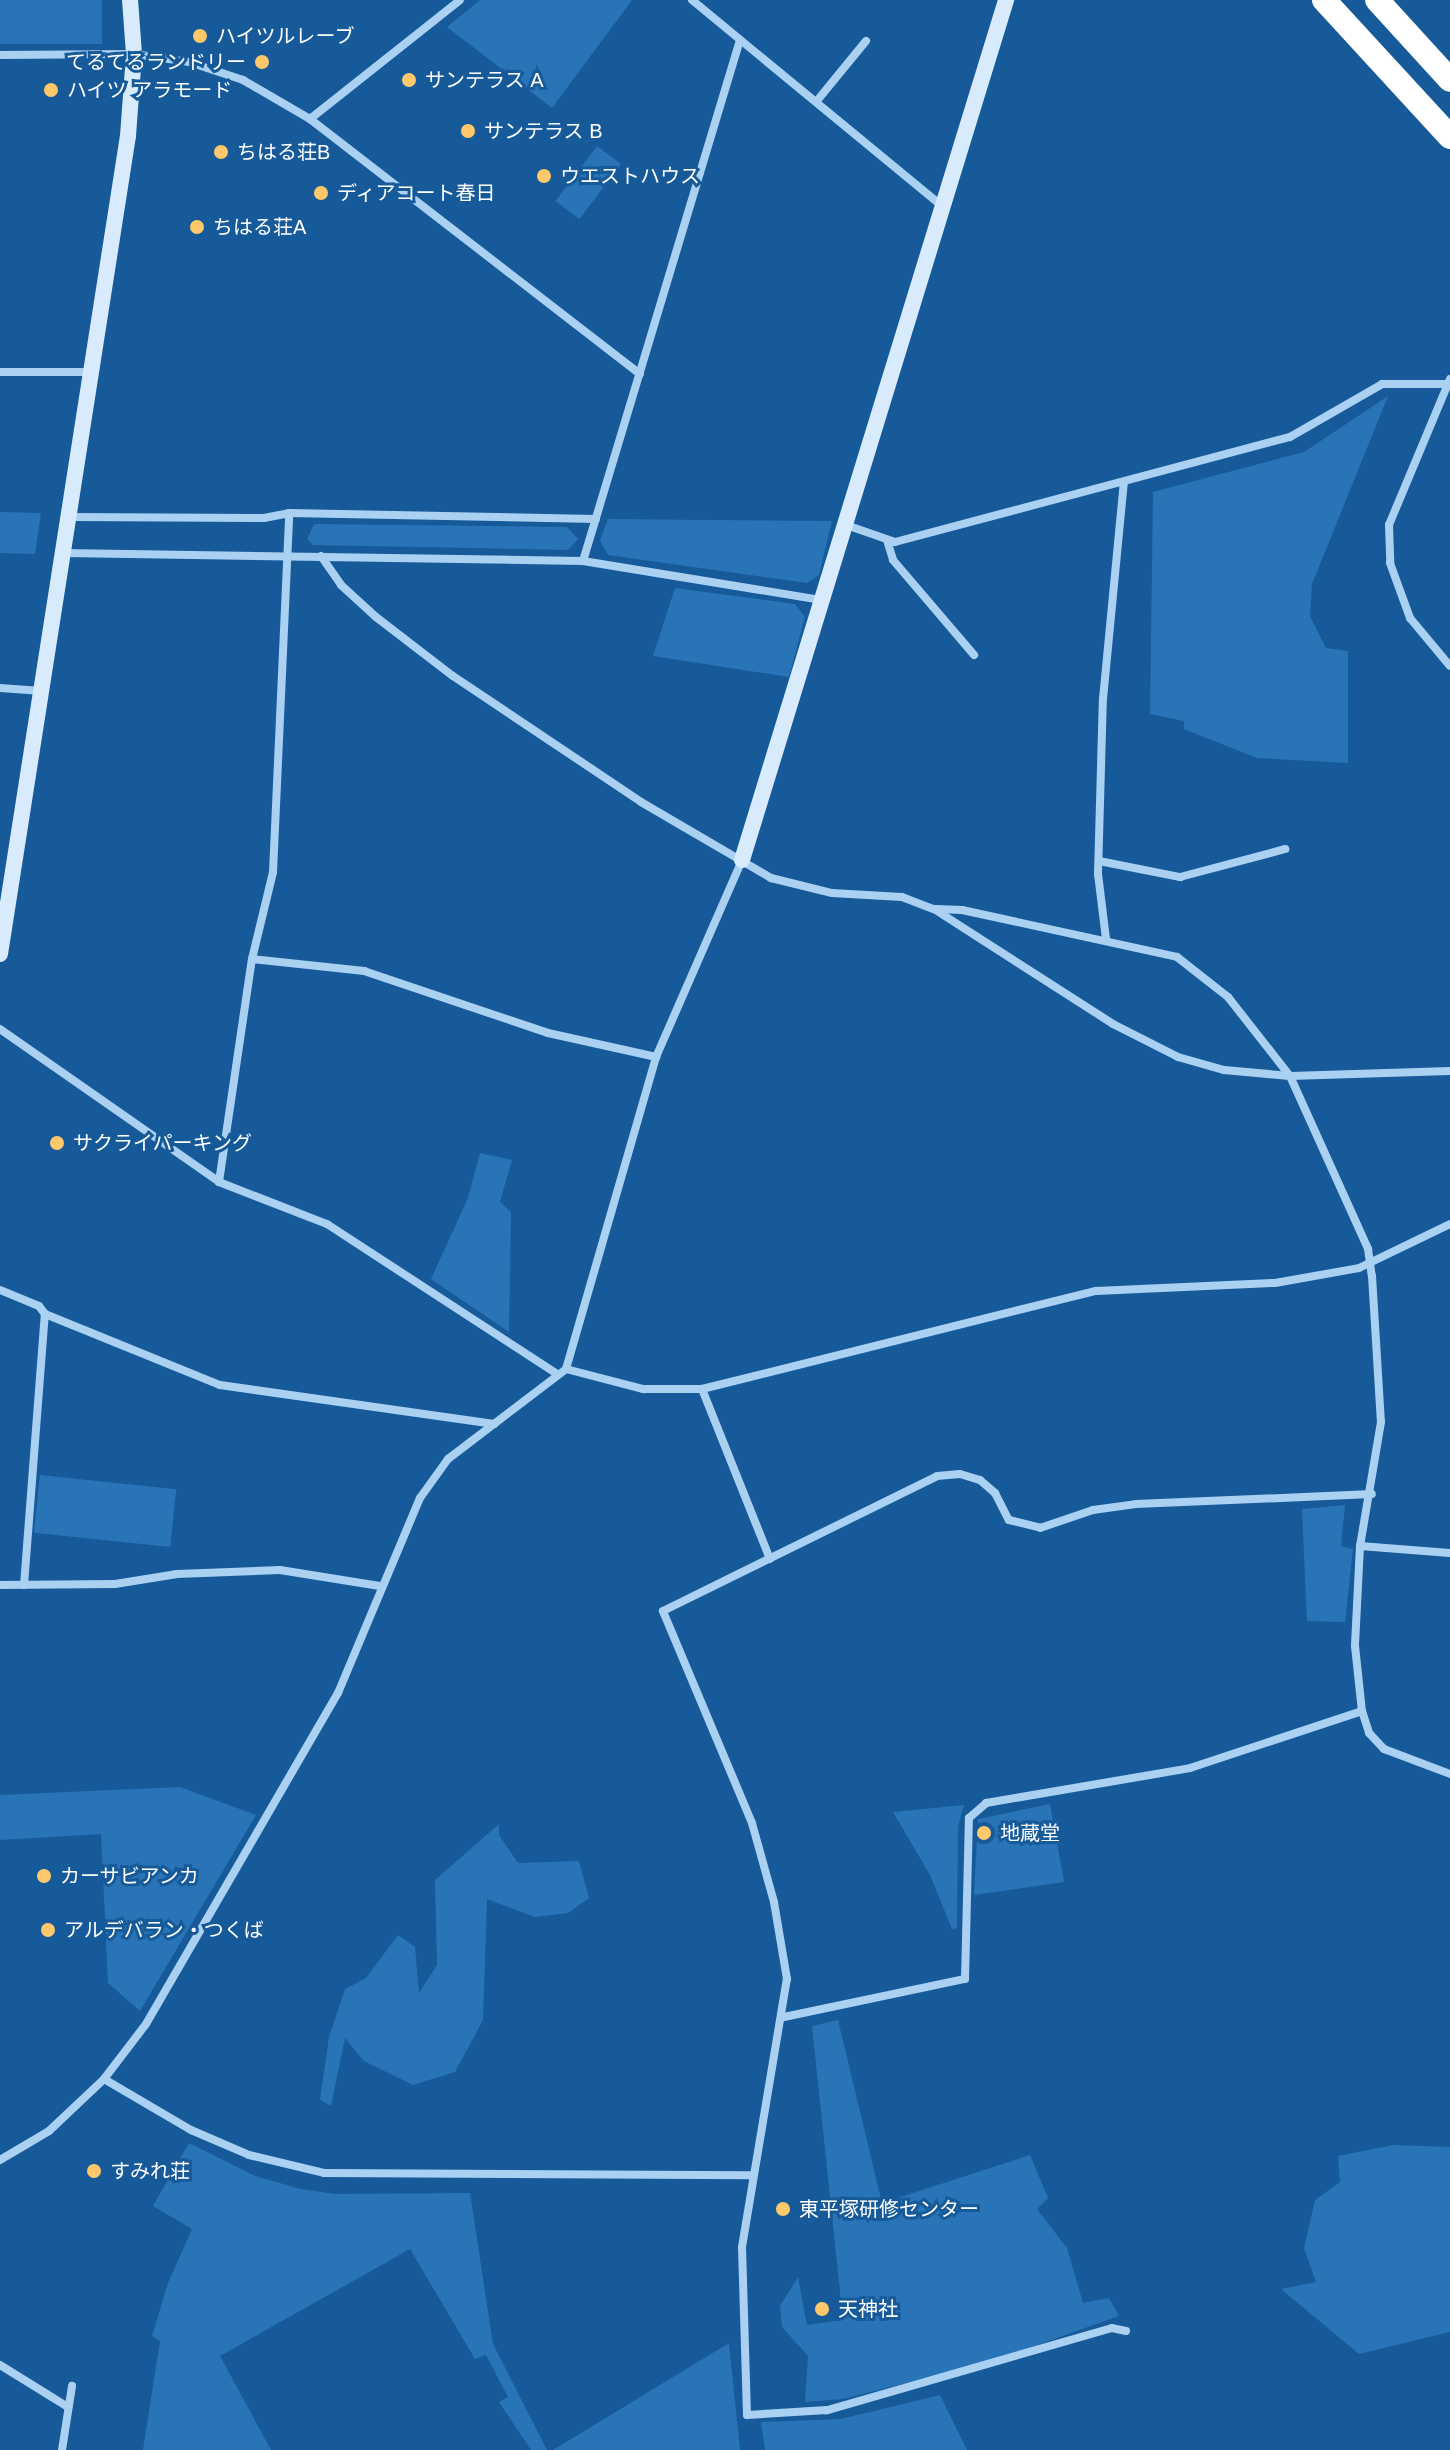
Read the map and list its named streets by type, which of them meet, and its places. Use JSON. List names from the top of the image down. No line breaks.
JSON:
{"places":["ハイツルレーブ","てるてるランドリー","サンテラス A","ハイツ アラモード","サンテラス B","ちはる荘B","ウエストハウス","ディアコート春日","ちはる荘A","サクライパーキング","地蔵堂","カーサビアンカ","アルデバラン・つくば","すみれ荘","東平塚研修センター","天神社"]}
